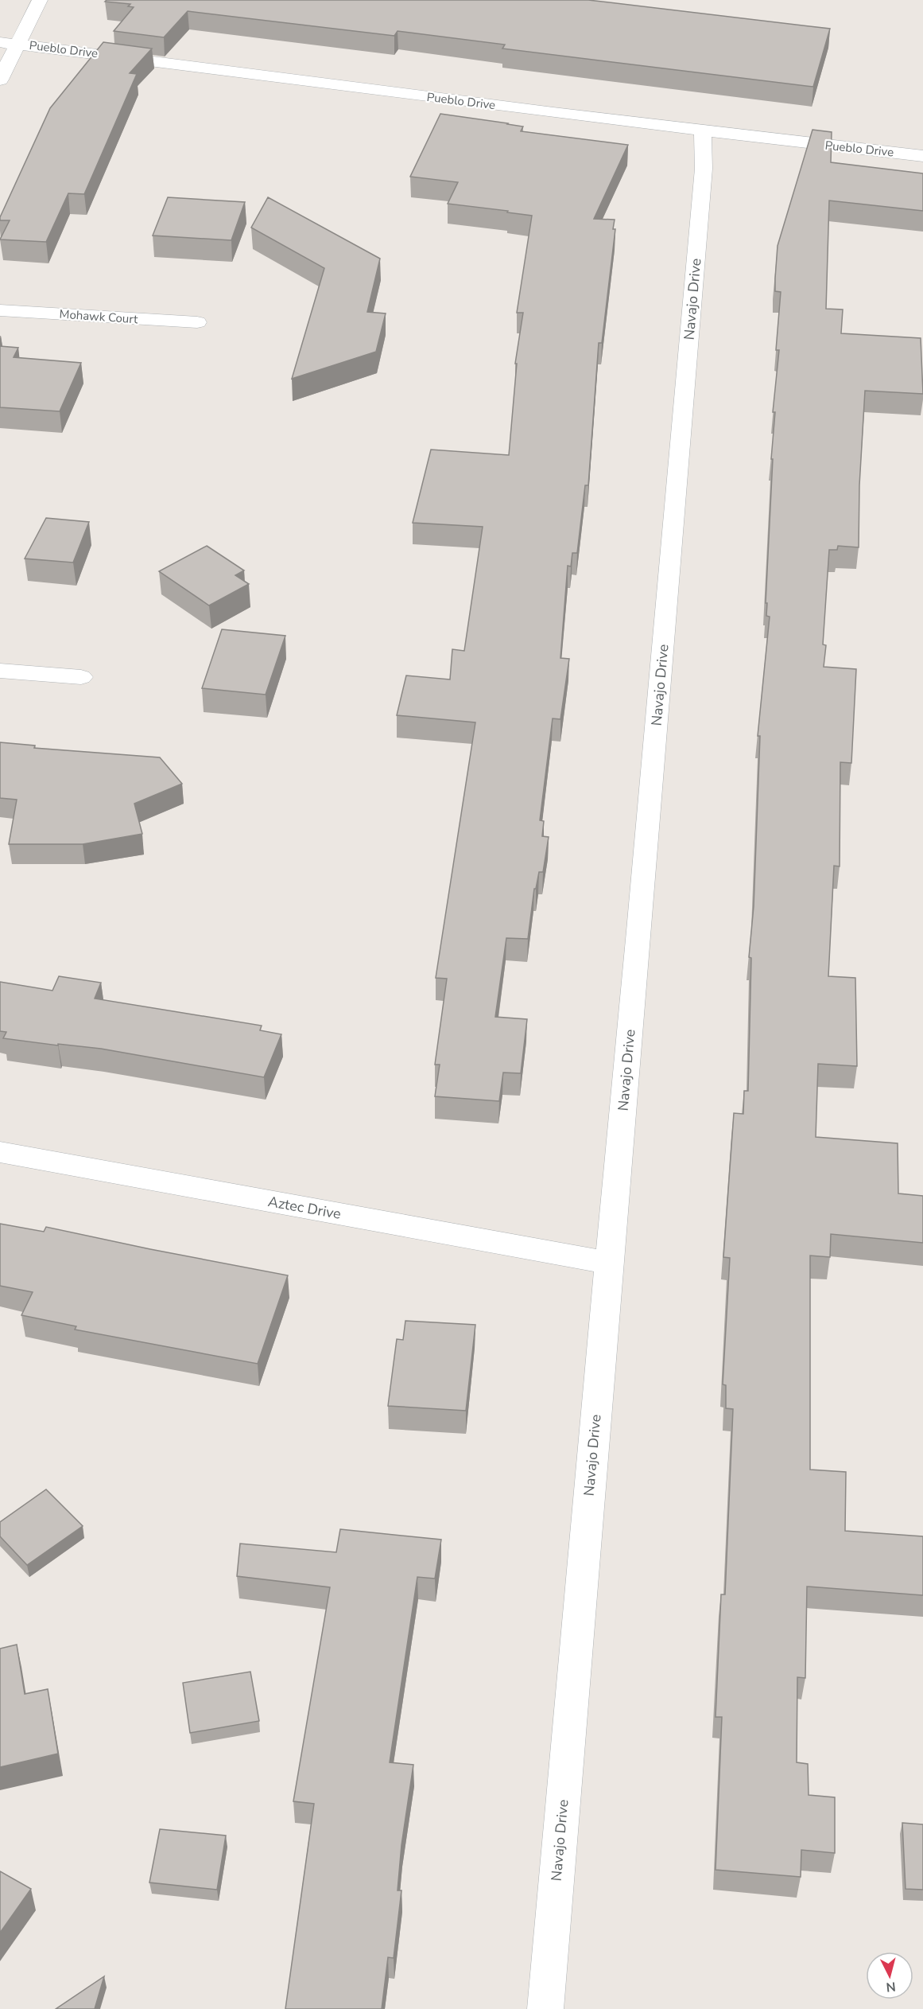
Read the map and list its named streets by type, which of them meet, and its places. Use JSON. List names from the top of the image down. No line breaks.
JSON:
{"streets":{"street":["Pueblo Drive","Navajo Drive","Mohawk Court","Aztec Drive"]},"crossings":[["Pueblo Drive","Navajo Drive"],["Navajo Drive","Aztec Drive"]],"north":"bottom"}
